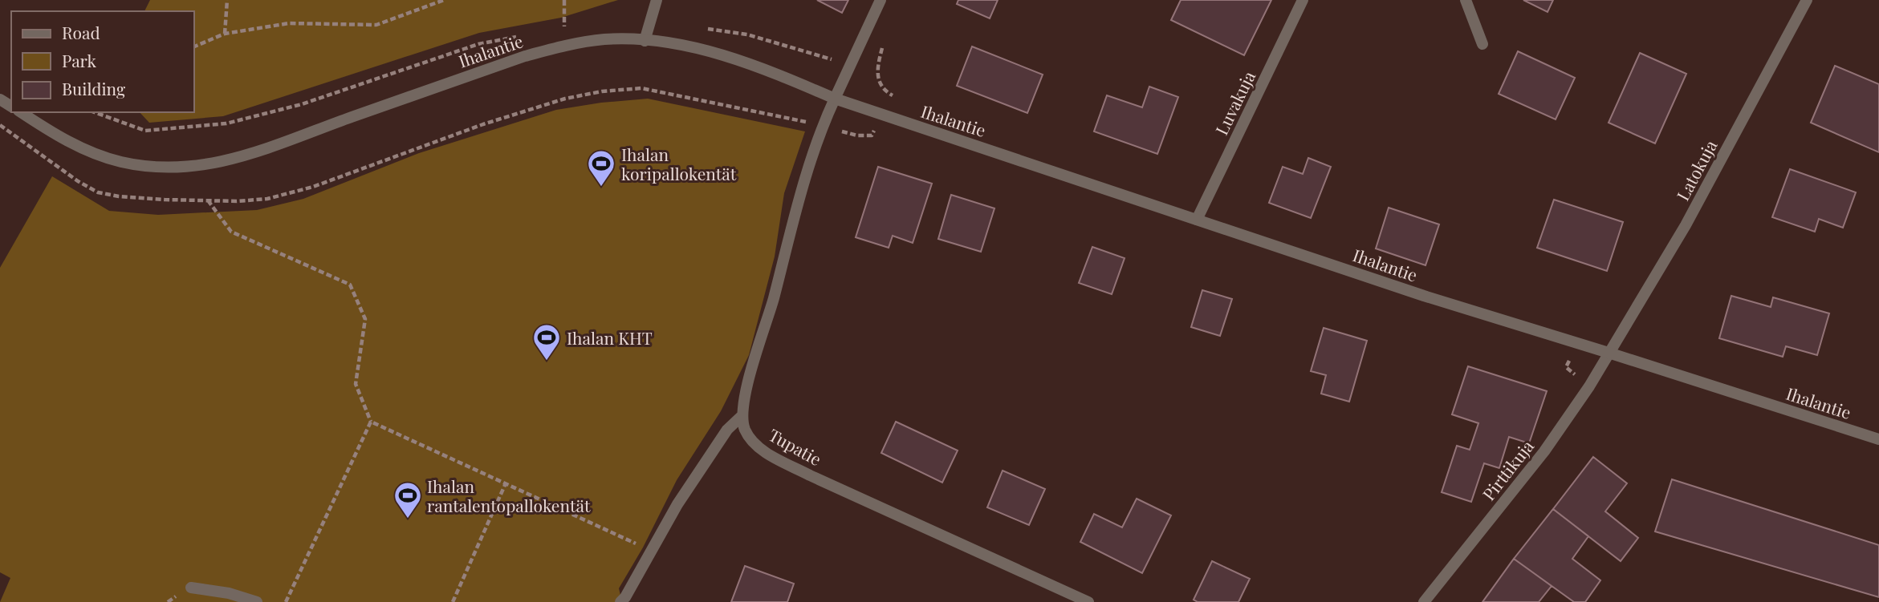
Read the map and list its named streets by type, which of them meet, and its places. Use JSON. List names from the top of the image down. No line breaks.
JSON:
{"streets":{"street":["Ihalantie","Luvakuja","Latokuja","Tupatie","Pirttikuja"]},"crossings":[["Ihalantie","Luvakuja"],["Ihalantie","Latokuja"],["Ihalantie","Pirttikuja"],["Latokuja","Pirttikuja"]],"places":{"sports":["Ihalan koripallokentät","Ihalan KHT","Ihalan rantalentopallokentät"]},"legend":["Road","Park","Building"]}
